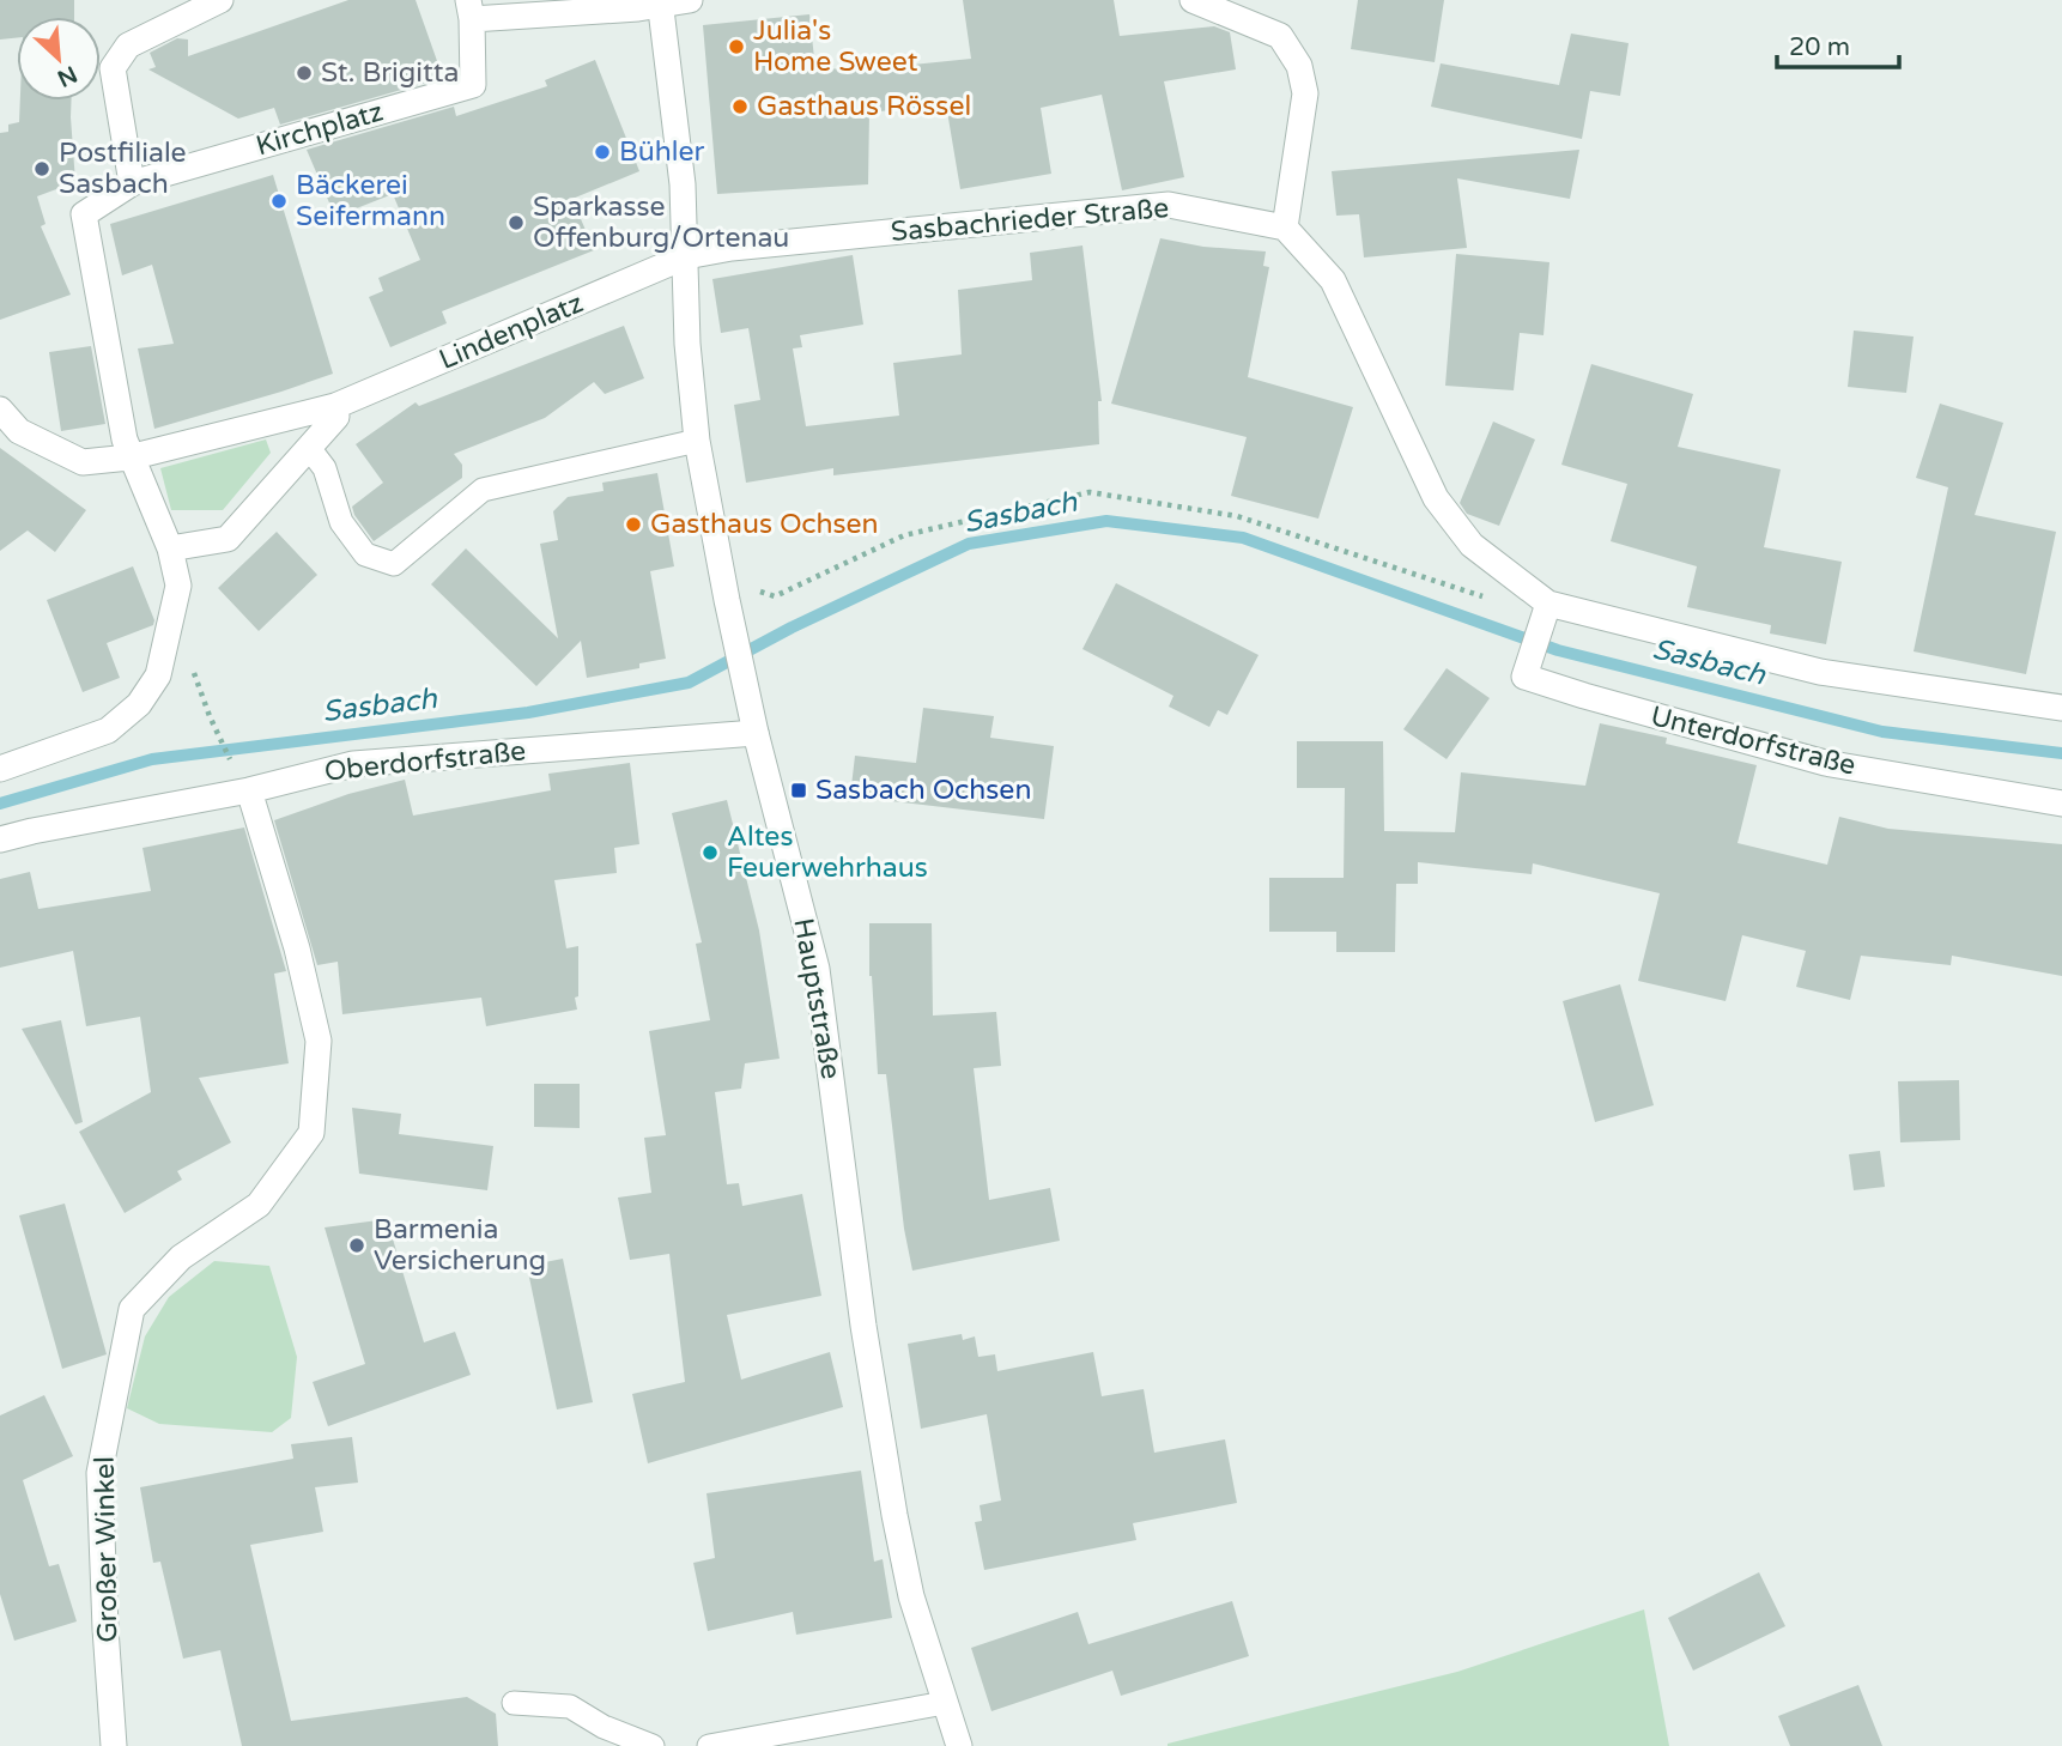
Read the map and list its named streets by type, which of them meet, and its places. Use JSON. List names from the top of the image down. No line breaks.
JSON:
{"streets":{"street":["Kirchplatz","Sasbachrieder Straße","Lindenplatz","Unterdorfstraße","Oberdorfstraße","Hauptstraße","Großer Winkel"]},"crossings":[["Kirchplatz","Lindenplatz"],["Sasbachrieder Straße","Lindenplatz"],["Sasbachrieder Straße","Hauptstraße"],["Lindenplatz","Hauptstraße"],["Oberdorfstraße","Hauptstraße"],["Oberdorfstraße","Großer Winkel"]],"water":["Sasbach"],"places":{"other":["Julia's Home Sweet","St. Brigitta","Gasthaus Rössel","Bühler","Postfiliale Sasbach","Bäckerei Seifermann","Sparkasse Offenburg/Ortenau","Gasthaus Ochsen","Altes Feuerwehrhaus","Barmenia Versicherung"],"transit":["Sasbach Ochsen"]},"scale_bar":"20 m","north":"bottom right"}
